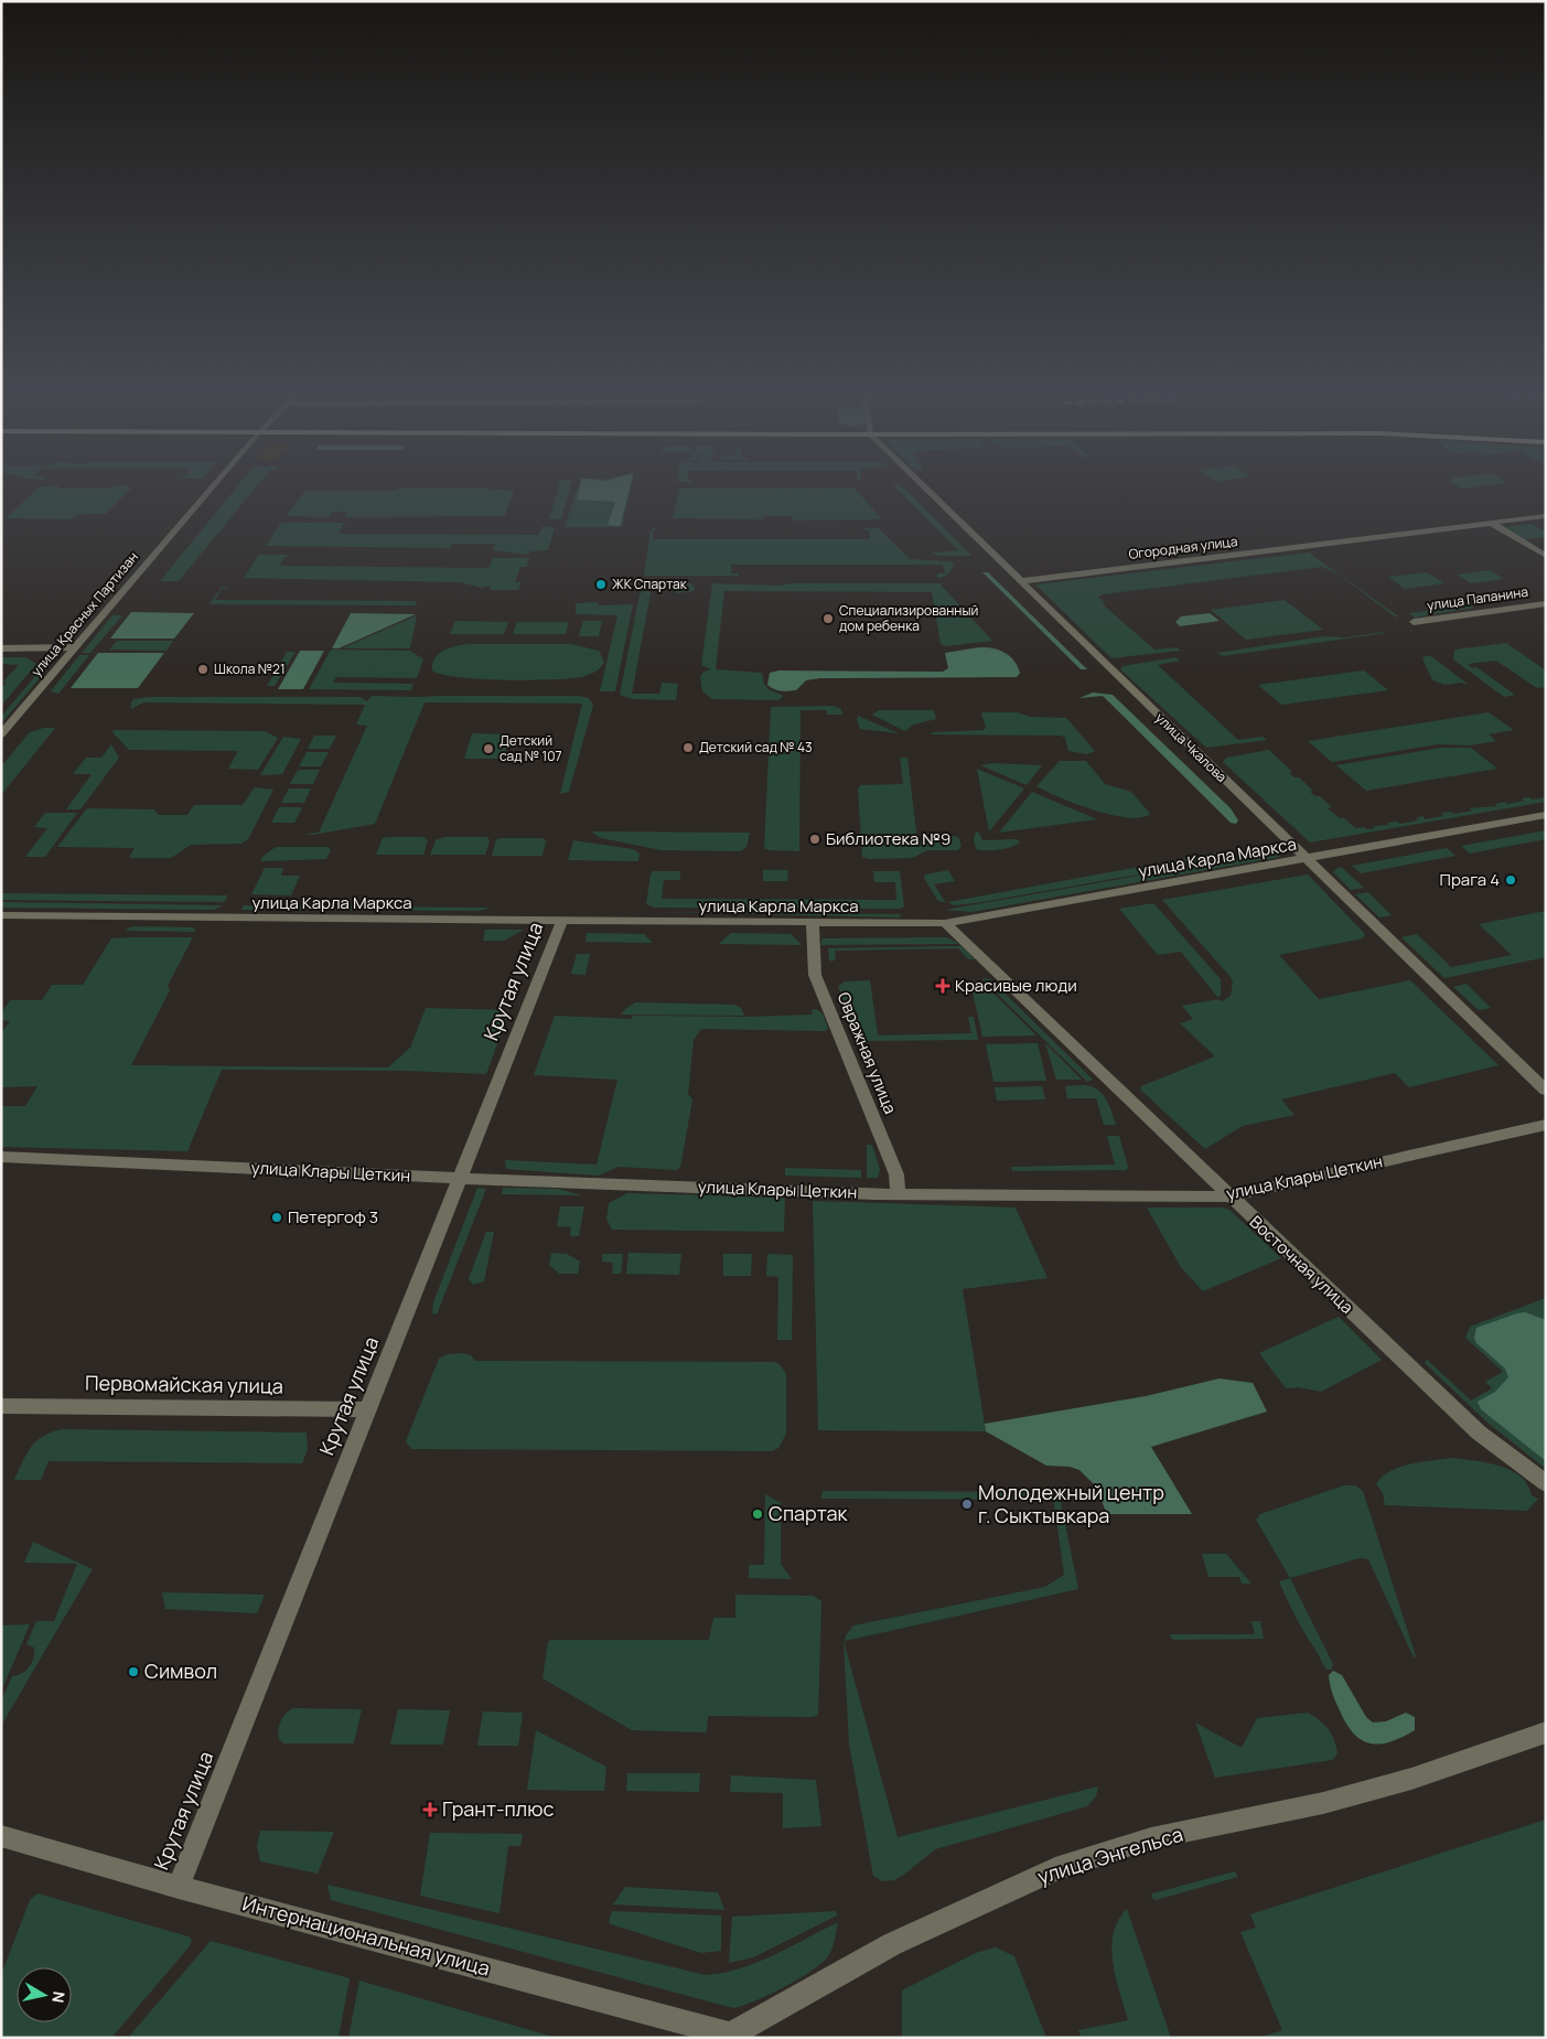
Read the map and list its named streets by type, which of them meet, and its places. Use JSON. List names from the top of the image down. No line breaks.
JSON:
{"streets":{"street":["Огородная улица","улица Папанина","улица Красных Партизан","улица Чкалова","улица Карла Маркса","Крутая улица","Овражная улица","улица Клары Цеткин","Восточная улица","Первомайская улица","улица Энгельса","Интернациональная улица"]},"crossings":[["Огородная улица","улица Чкалова"],["улица Чкалова","улица Карла Маркса"],["улица Карла Маркса","Крутая улица"],["улица Карла Маркса","Овражная улица"],["улица Карла Маркса","Восточная улица"],["Крутая улица","улица Клары Цеткин"],["Крутая улица","Первомайская улица"],["Крутая улица","Интернациональная улица"],["Овражная улица","улица Клары Цеткин"],["улица Клары Цеткин","Восточная улица"],["улица Энгельса","Интернациональная улица"]],"places":{"other":["ЖК Спартак","Специализированный дом ребенка","Школа №21","Детский сад № 43","Детский сад № 107","Библиотека №9","Прага 4","Петергоф 3","Молодежный центр г. Сыктывкара","Спартак","Символ"],"health":["Красивые люди","Грант-плюс"]},"north":"right"}
